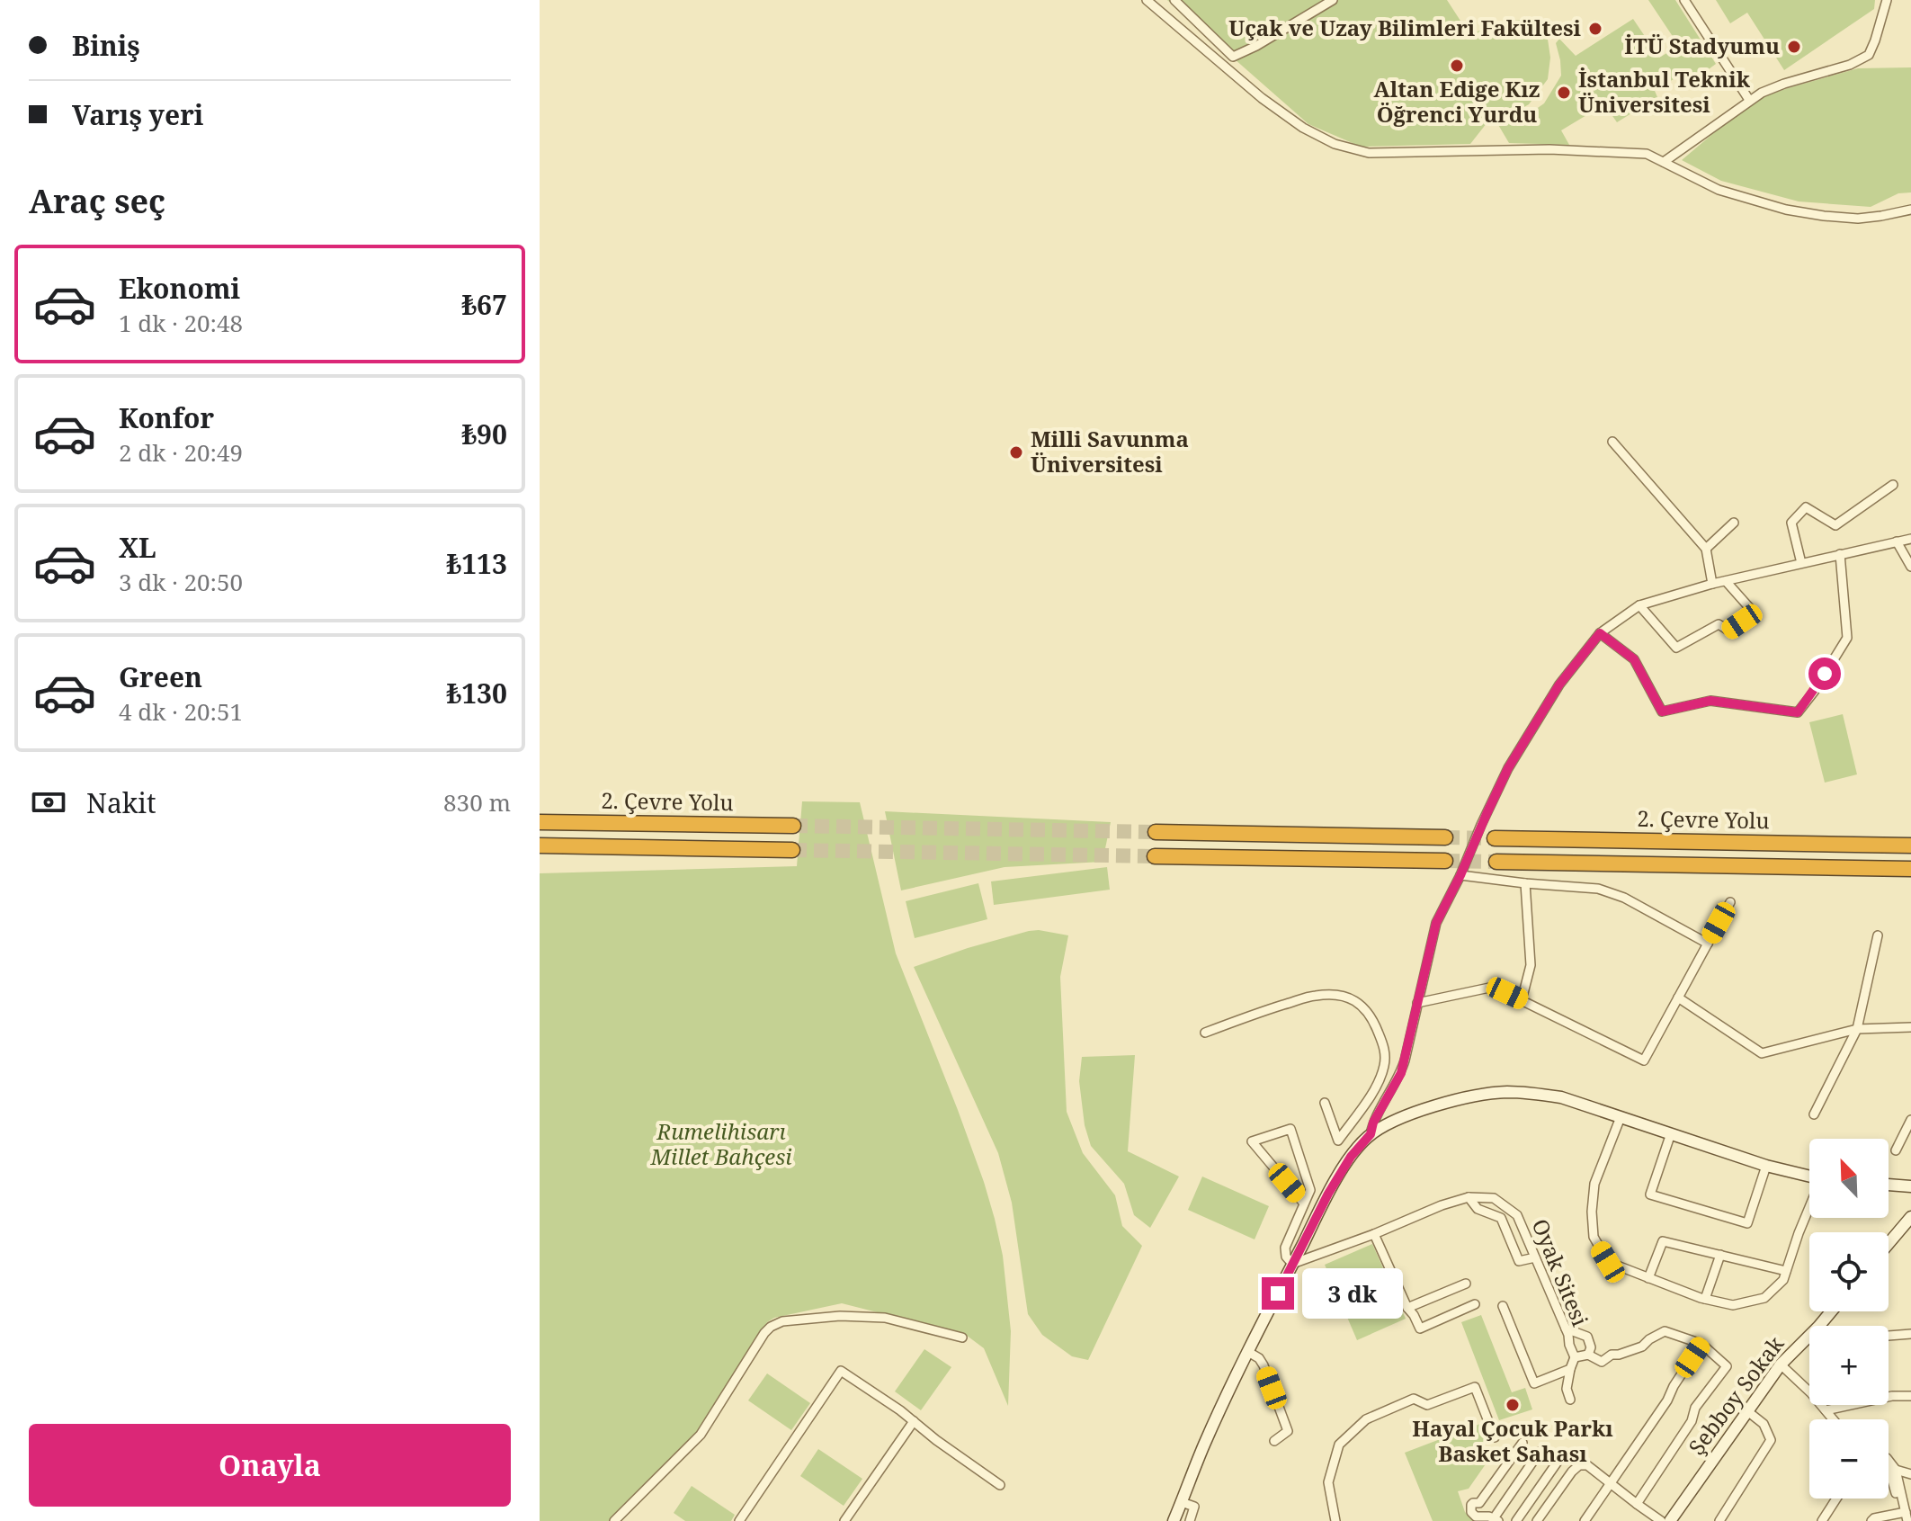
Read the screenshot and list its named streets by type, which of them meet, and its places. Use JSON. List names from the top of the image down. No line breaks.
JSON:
{"streets":{"highway":["2. Çevre Yolu"],"main road":["Şebboy Sokak"],"street":["Oyak Sitesi"]},"parks":["Rumelihisarı Millet Bahçesi"],"places":["Uçak ve Uzay Bilimleri Fakültesi","İTÜ Stadyumu","Altan Edige Kız Öğrenci Yurdu","İstanbul Teknik Üniversitesi","Milli Savunma Üniversitesi","Hayal Çocuk Parkı Basket Sahası"],"north":"top left","page":{"banner":["Biniş","Varış yeri"],"heading":"Araç seç","list":[{"name":"Ekonomi","note":"1 dk · 20:48","value":"₺67"},{"name":"Konfor","note":"2 dk · 20:49","value":"₺90"},{"name":"XL","note":"3 dk · 20:50","value":"₺113"},{"name":"Green","note":"4 dk · 20:51","value":"₺130"}],"pay":["Nakit","830 m"],"map_buttons":["+","−"],"bubble":"3 dk","buttons":"Onayla"}}
